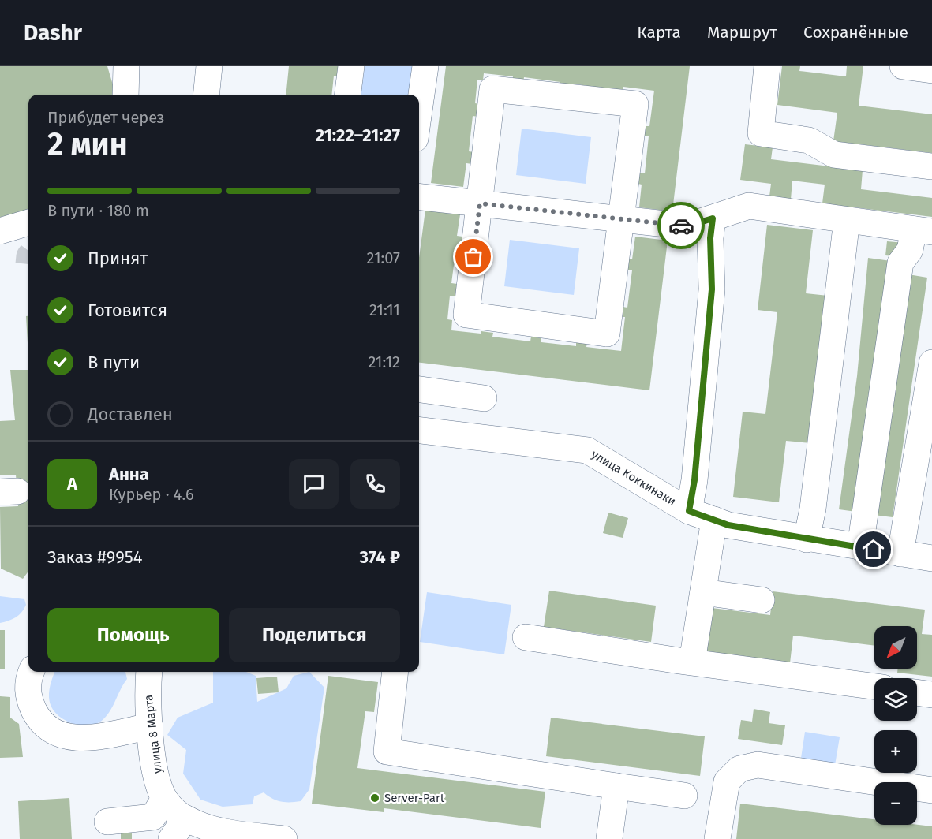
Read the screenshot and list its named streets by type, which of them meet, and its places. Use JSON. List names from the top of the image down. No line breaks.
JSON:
{"streets":{"street":["улица Коккинаки","улица 8 Марта"]},"places":["Server-Part"],"north":"bottom left","page":{"header":"Dashr","nav":["Карта","Маршрут","Сохранённые"],"heading":["2 мин","Прибудет через","21:22–21:27"],"panel":["Анна","Курьер · 4.6","Заказ #9954","374 ₽"],"bar":"В пути · 180 m","list":[["Принят","21:07"],["Готовится","21:11"],["В пути","21:12"],"Доставлен"],"round":"А","buttons":["Помощь","Поделиться"],"map_buttons":["+","−"]}}
